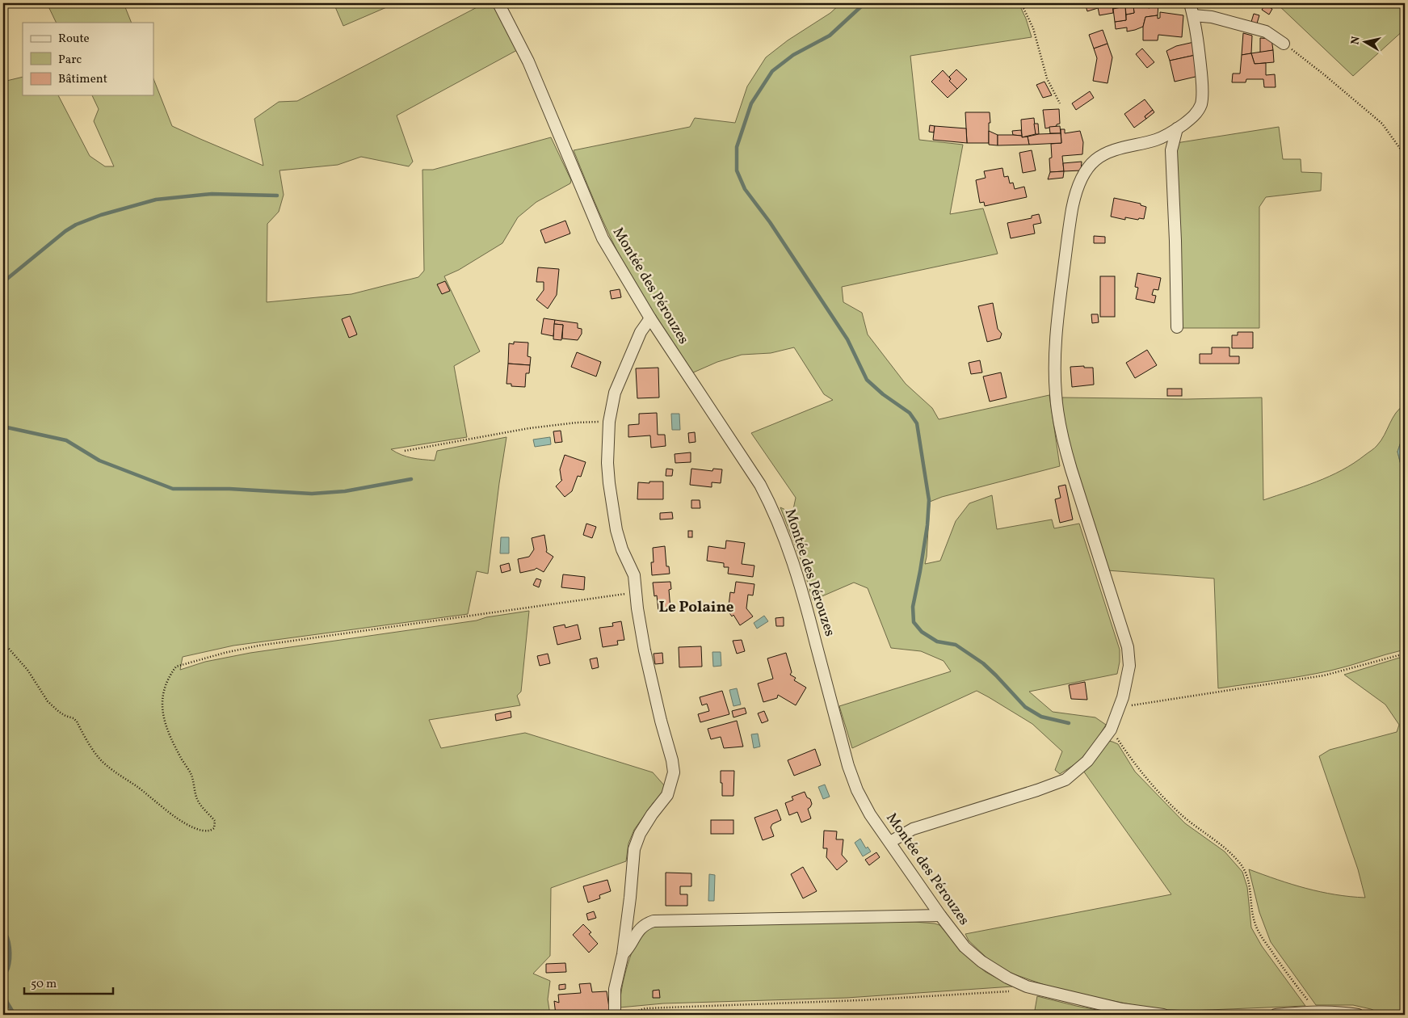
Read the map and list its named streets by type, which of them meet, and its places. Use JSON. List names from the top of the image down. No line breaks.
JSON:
{"streets":{"street":["Montée des Pérouzes"]},"districts":["Le Polaine"],"legend":["Route","Parc","Bâtiment"],"scale_bar":"50 m","north":"left"}
